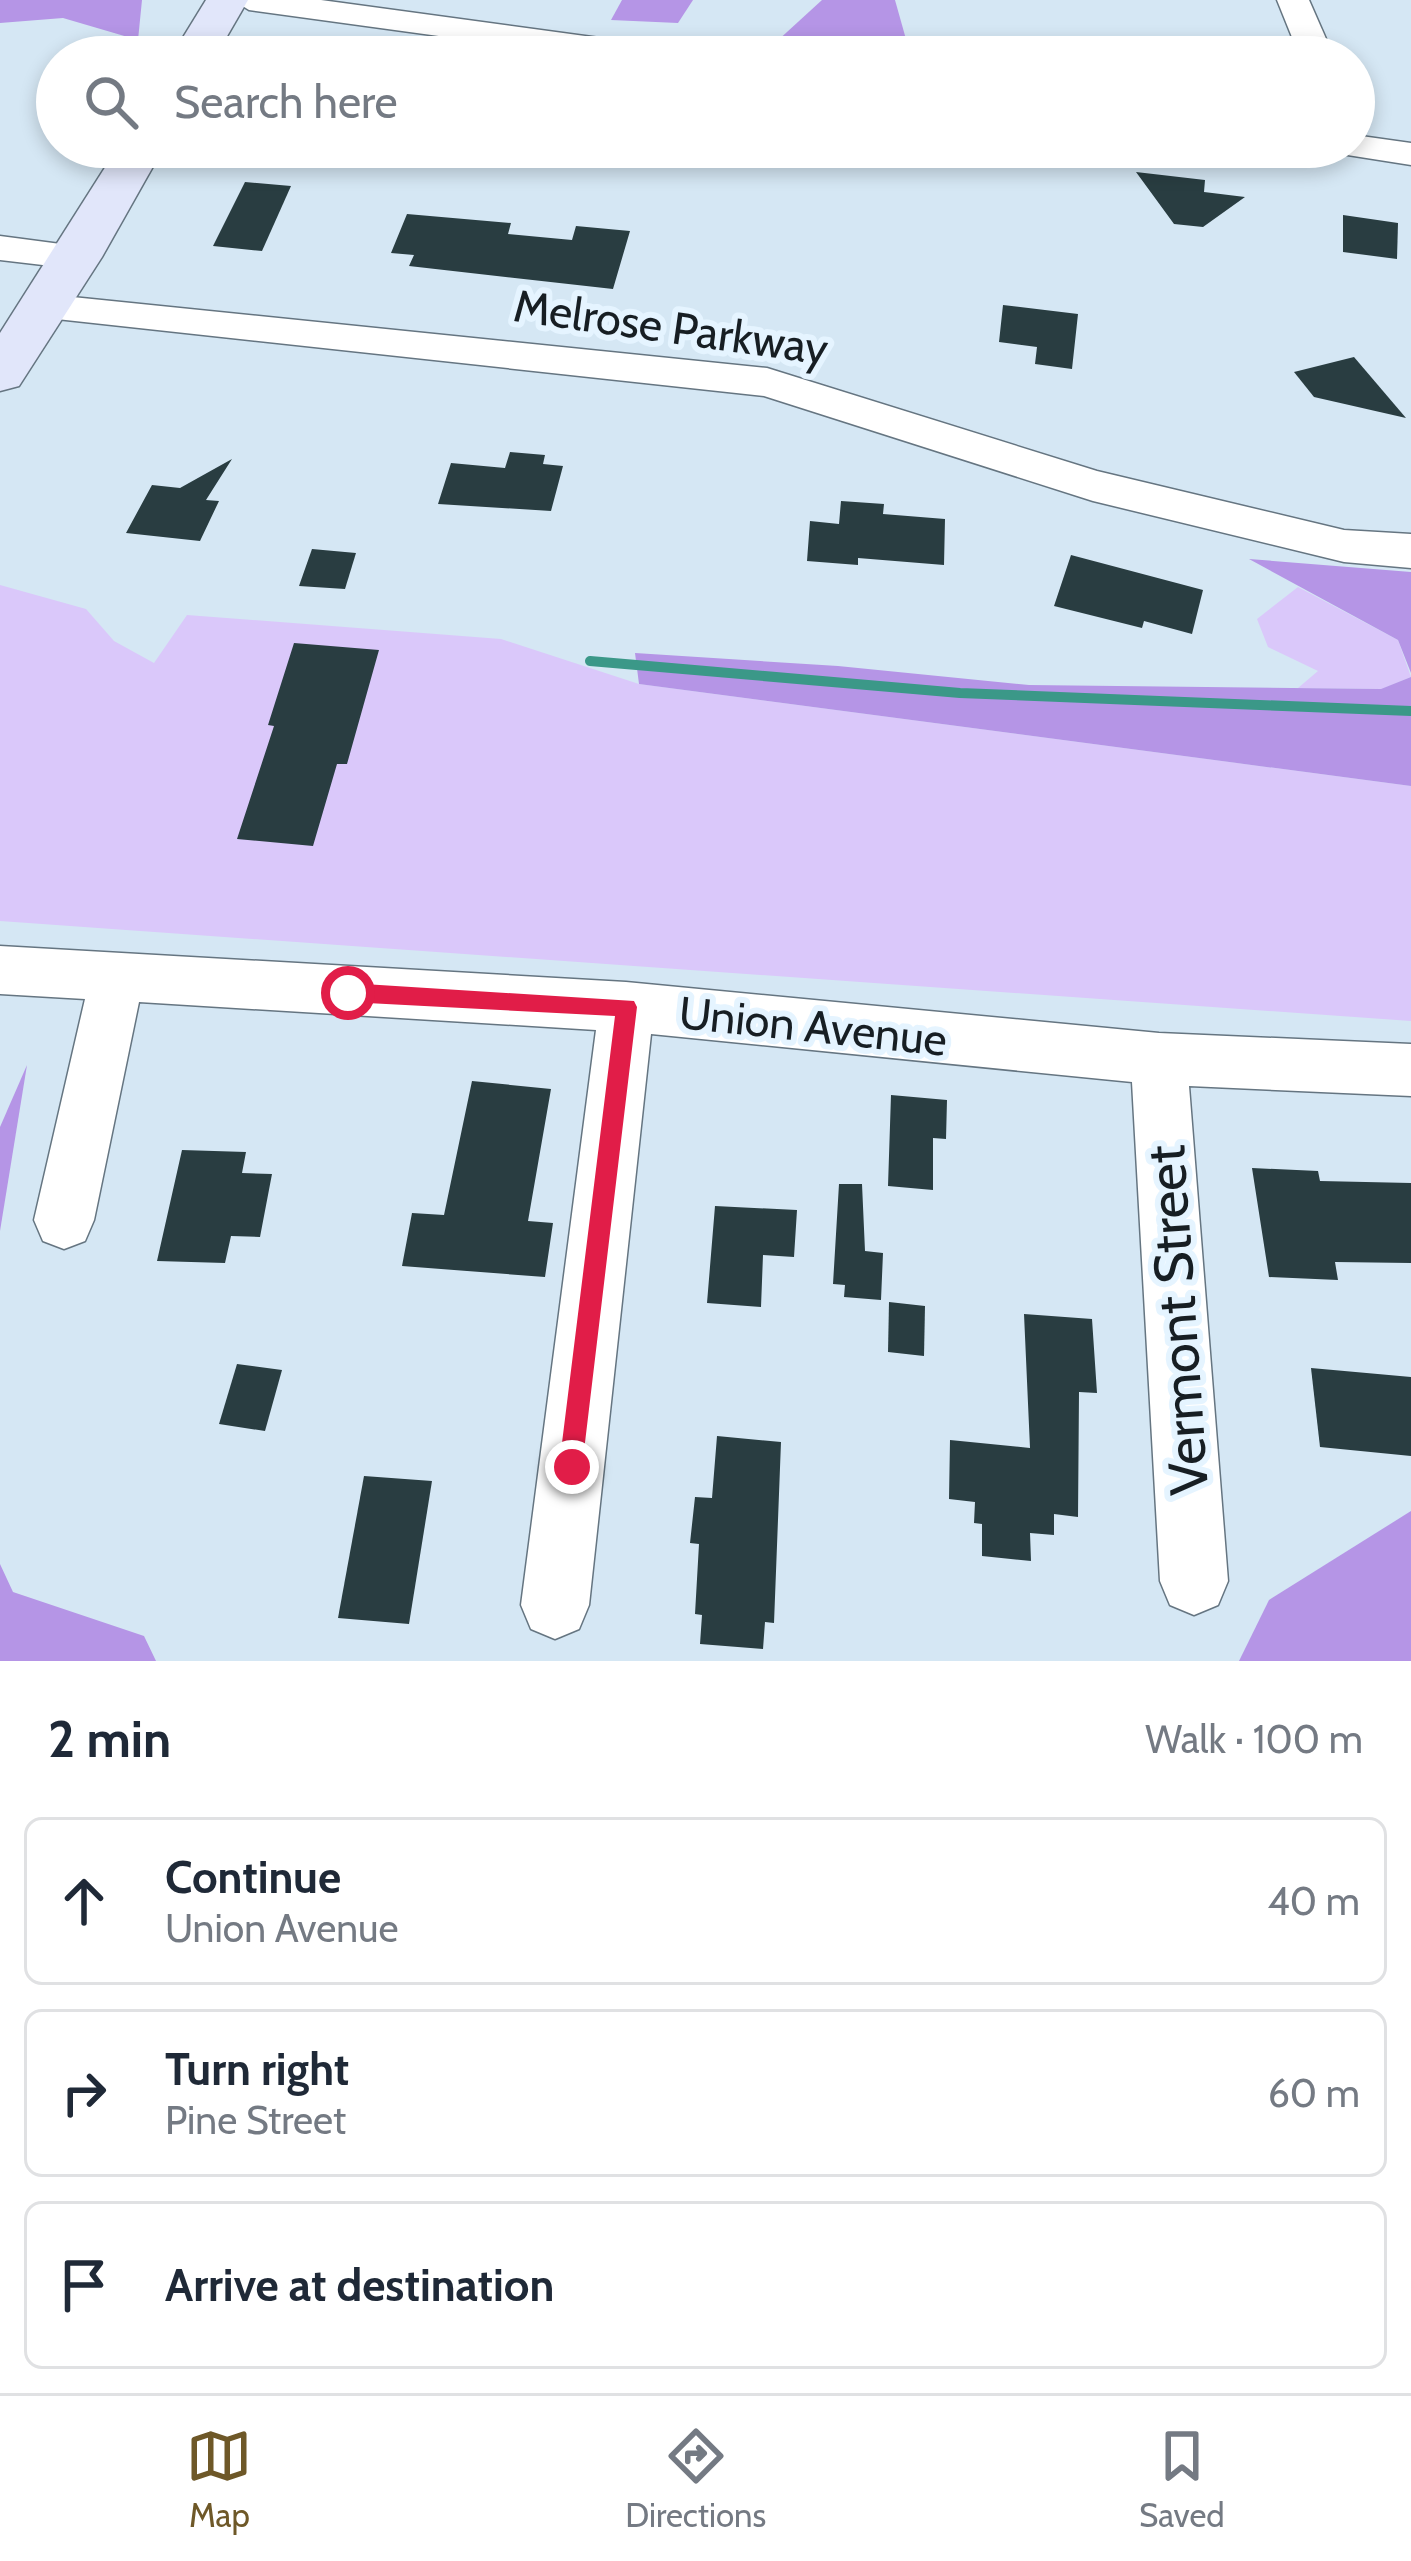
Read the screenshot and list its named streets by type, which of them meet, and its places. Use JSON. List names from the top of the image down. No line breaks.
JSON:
{"streets":{"street":["Melrose Parkway","Union Avenue","Vermont Street"]},"crossings":[["Union Avenue","Vermont Street"]],"page":{"search":"Search here","heading":["2 min","Walk · 100 m"],"list":[["Continue","Union Avenue","40 m"],["Turn right","Pine Street","60 m"],"Arrive at destination"],"nav":["Map","Directions","Saved"]}}
